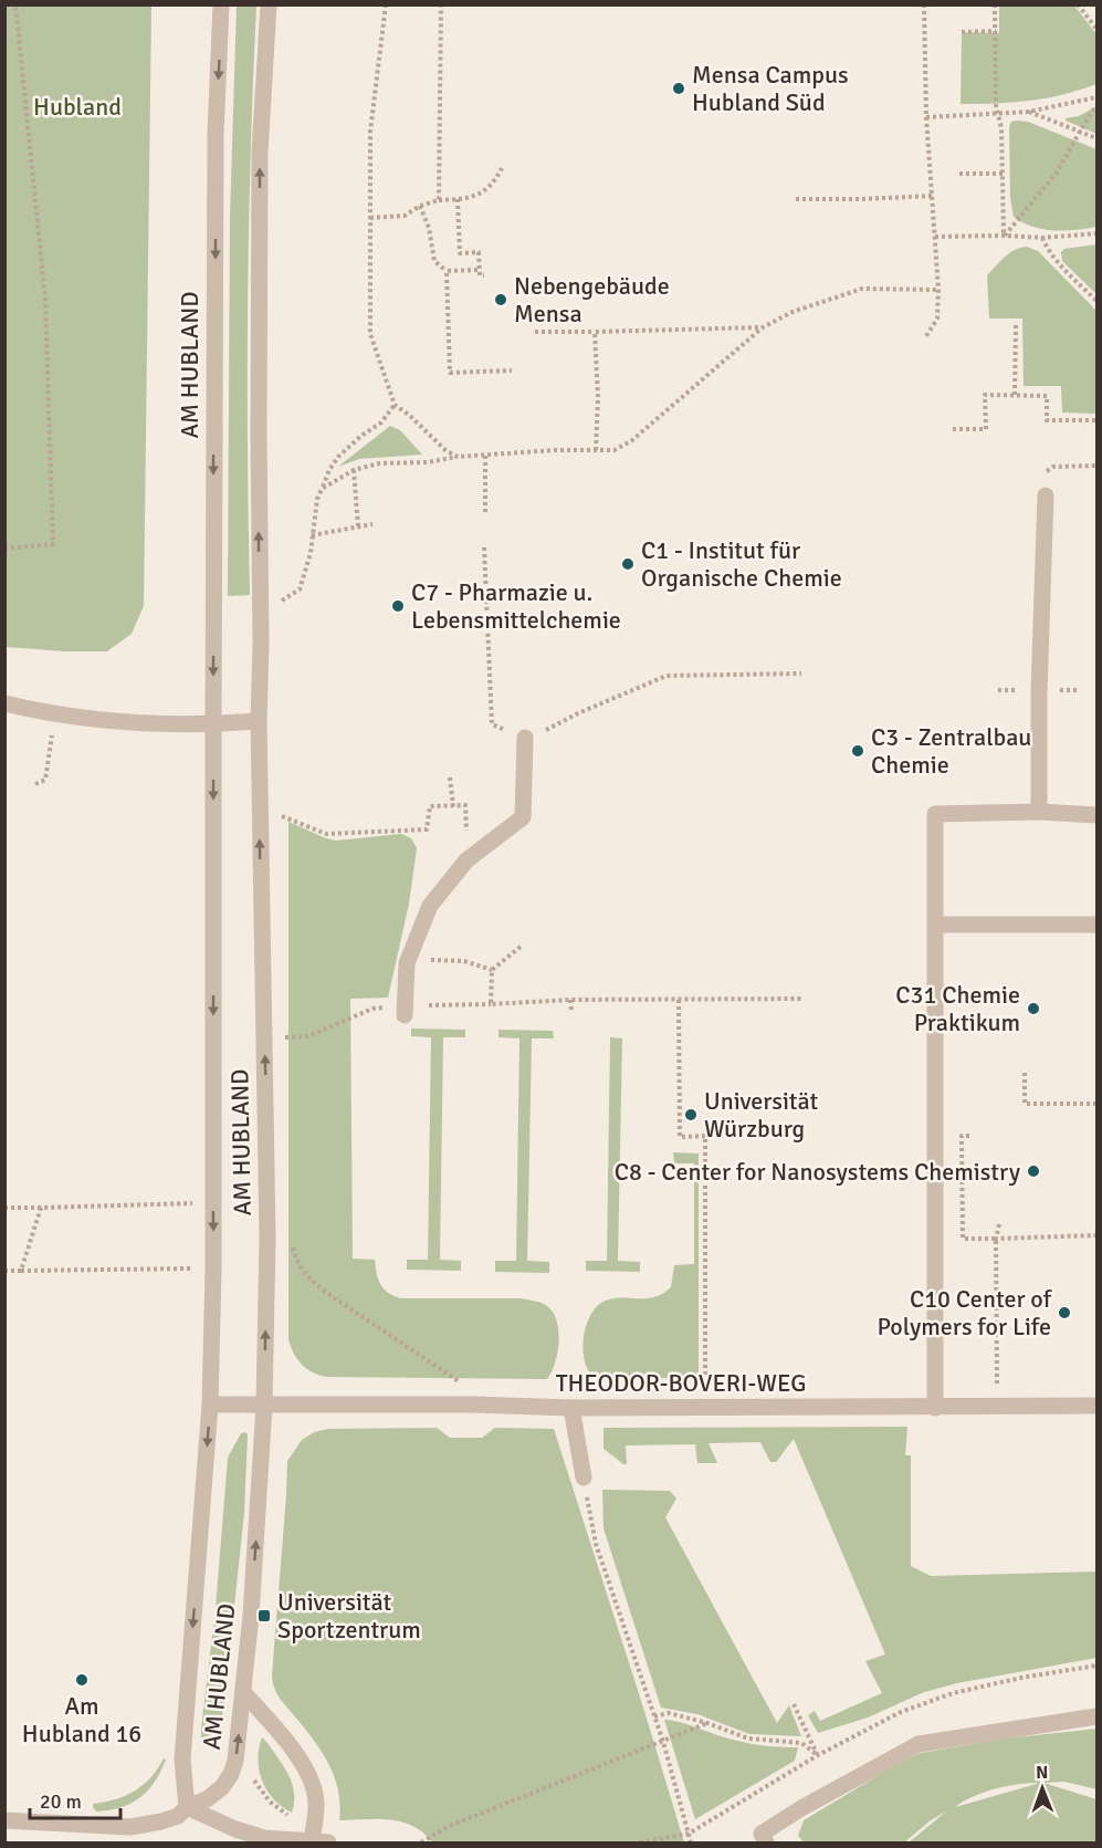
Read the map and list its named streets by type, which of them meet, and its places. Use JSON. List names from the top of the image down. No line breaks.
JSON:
{"streets":{"street":["AM HUBLAND","THEODOR-BOVERI-WEG"]},"crossings":[["AM HUBLAND","THEODOR-BOVERI-WEG"]],"parks":["Hubland"],"places":{"other":["Mensa Campus Hubland Süd","Nebengebäude Mensa","C1 - Institut für Organische Chemie","C7 - Pharmazie u. Lebensmittelchemie","C3 - Zentralbau Chemie","C31 Chemie Praktikum","Universität Würzburg","C8 - Center for Nanosystems Chemistry","C10 Center of Polymers for Life","Am Hubland 16"],"transit":["Universität Sportzentrum"]},"scale_bar":"20 m","north":"top"}
